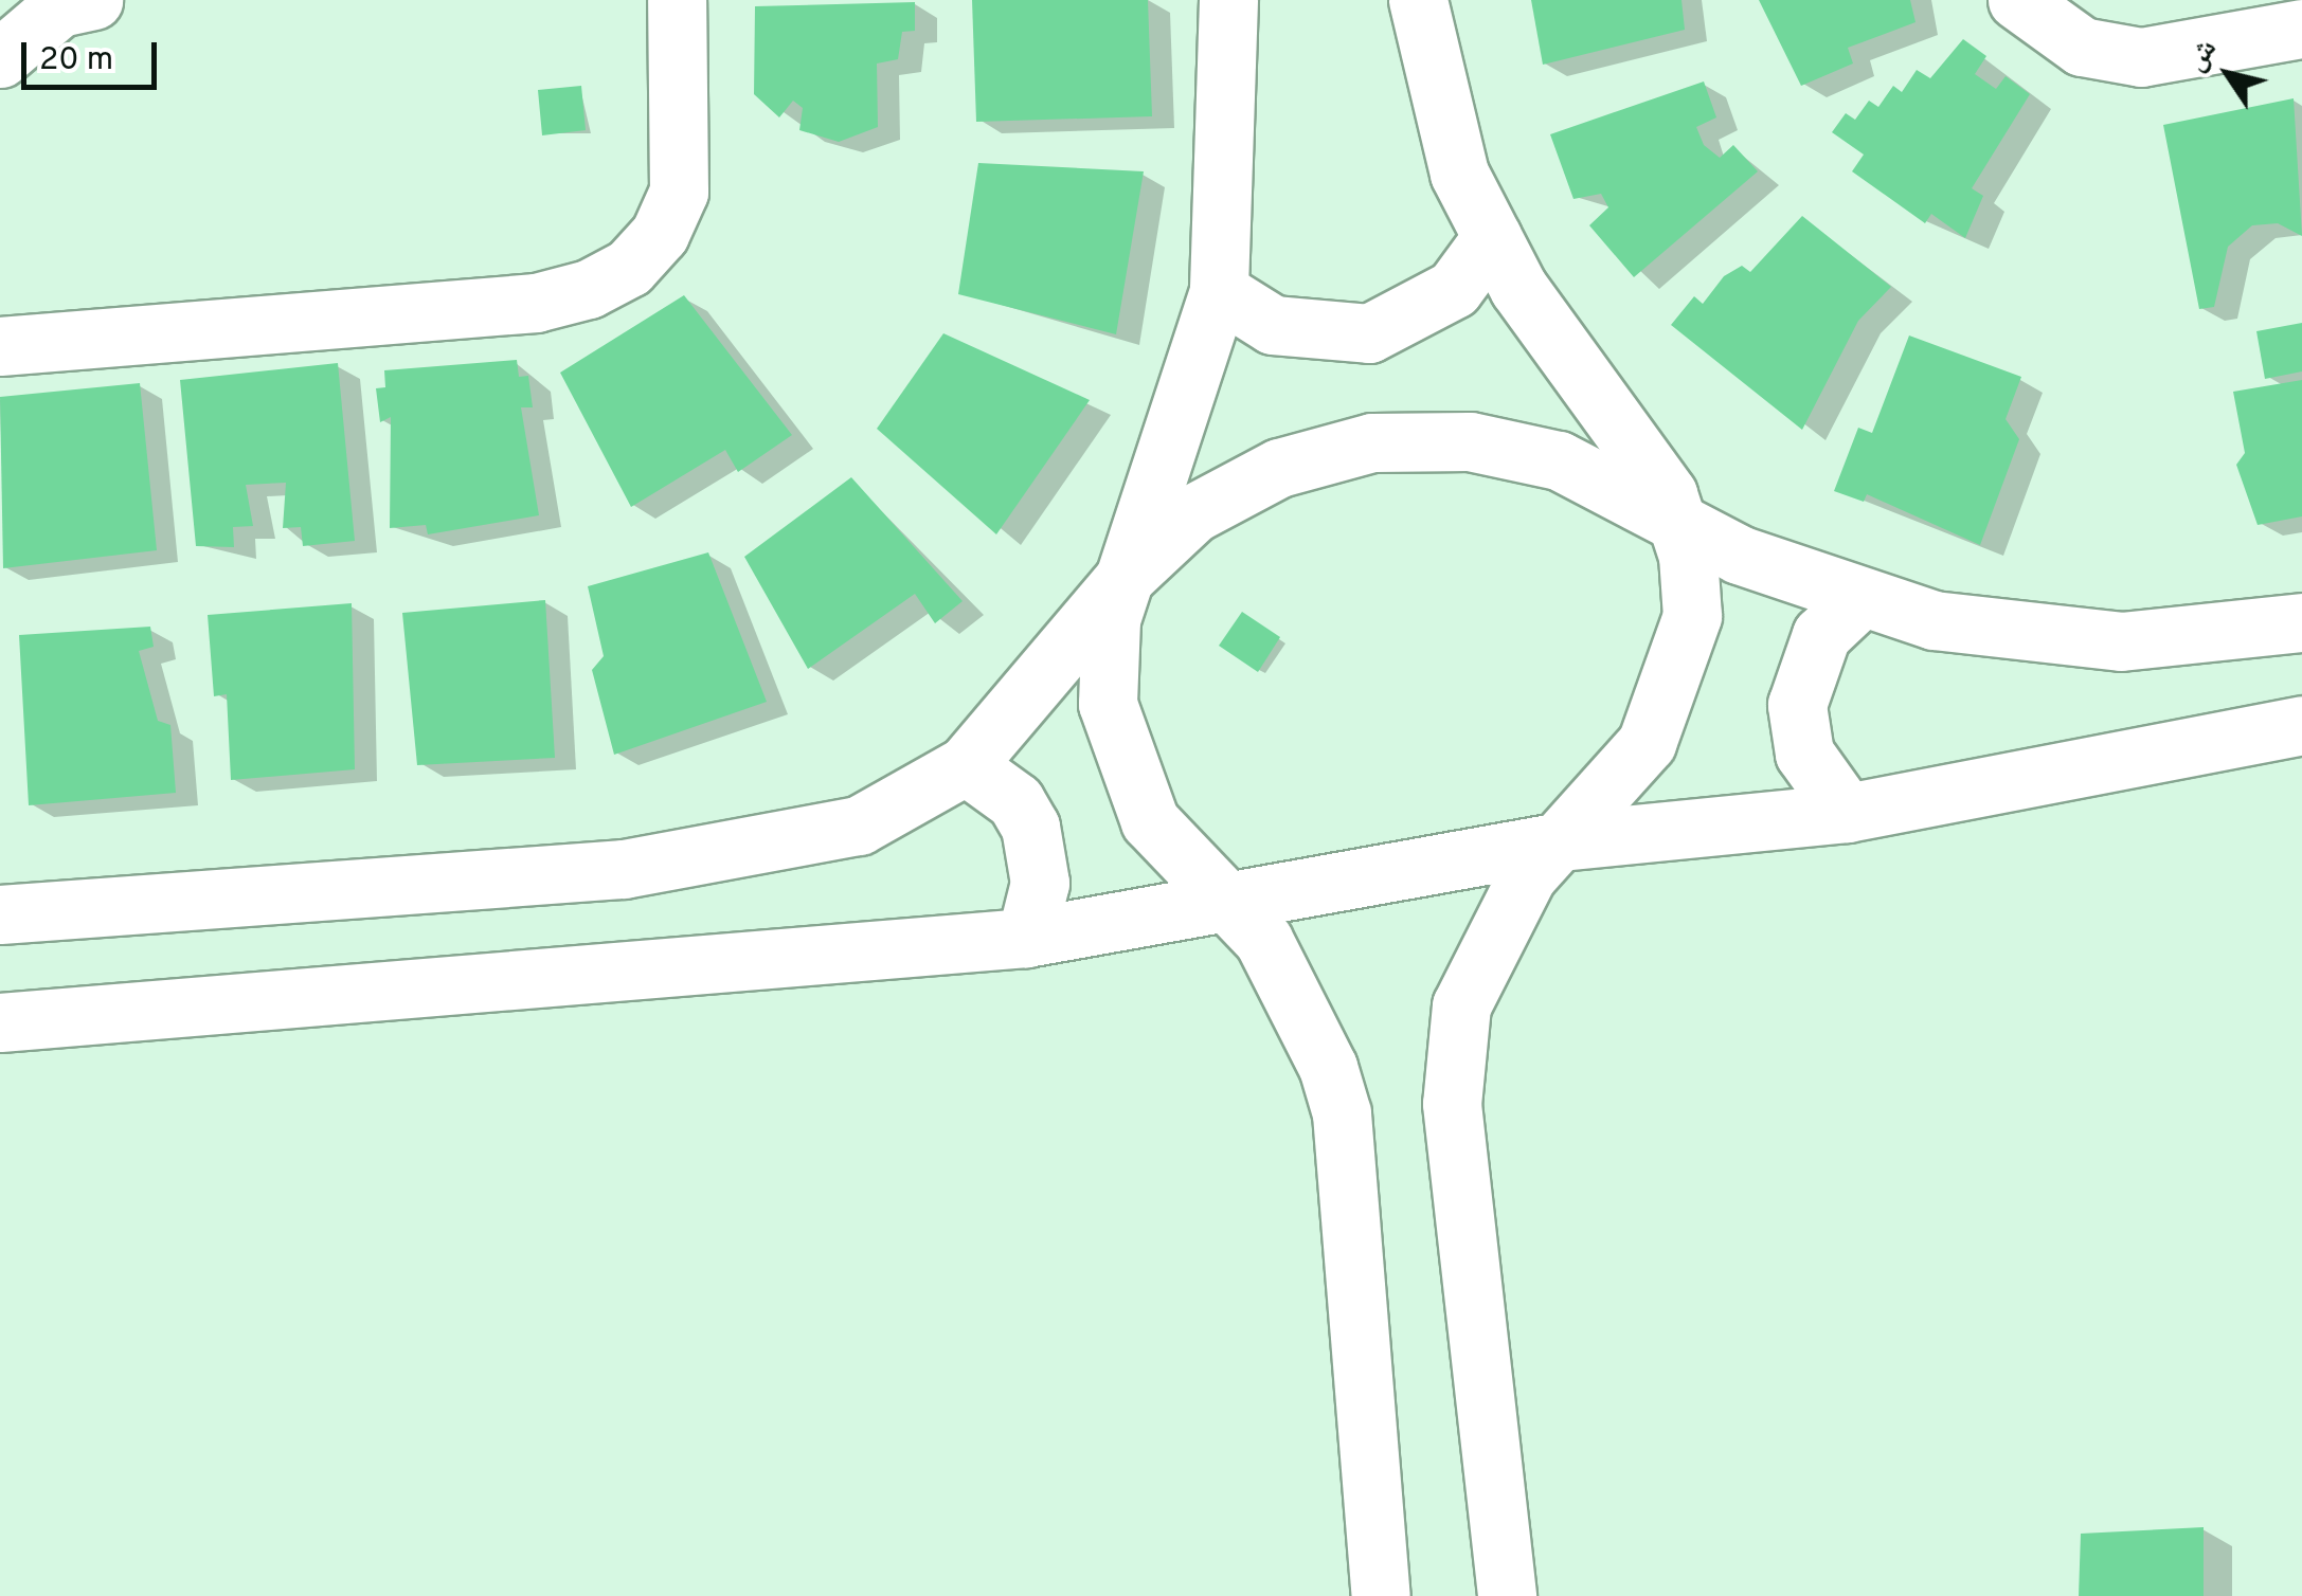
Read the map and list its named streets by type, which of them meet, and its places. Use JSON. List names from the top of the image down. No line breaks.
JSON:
{"scale_bar":"20 m","north":"top left"}
